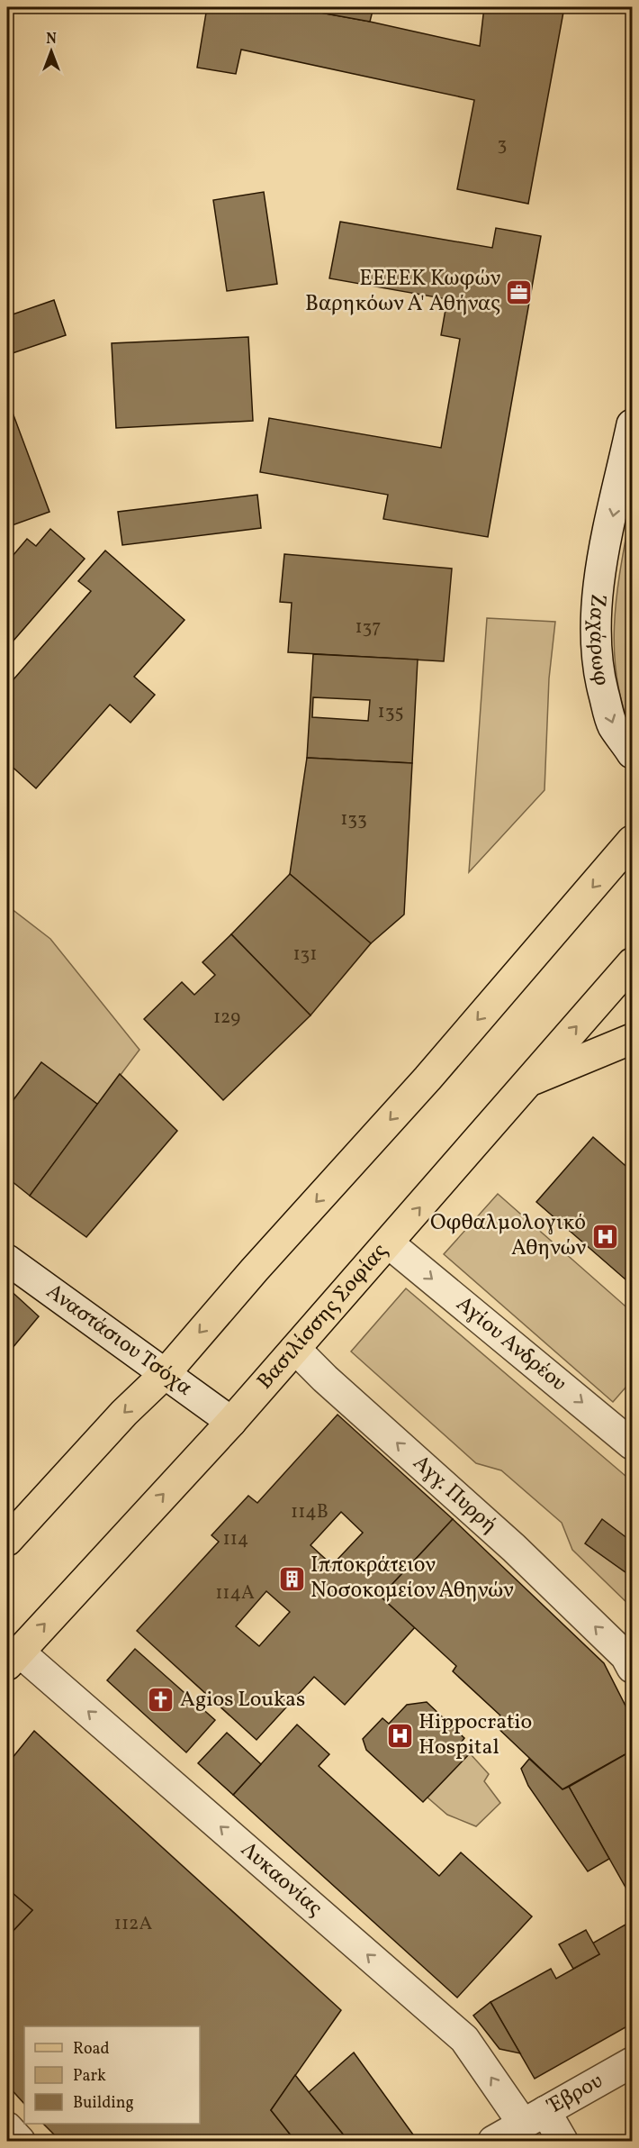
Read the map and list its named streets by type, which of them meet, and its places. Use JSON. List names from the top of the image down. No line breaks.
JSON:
{"streets":{"main road":["Βασιλίσσης Σοφίας"],"street":["Ζαχάρωφ","Αναστάσιου Τσόχα","Αγίου Ανδρέου","Αγγ. Πυρρή","Λυκαονίας","Έβρου"]},"crossings":[["Βασιλίσσης Σοφίας","Αναστάσιου Τσόχα"],["Βασιλίσσης Σοφίας","Αγίου Ανδρέου"],["Βασιλίσσης Σοφίας","Αγγ. Πυρρή"],["Βασιλίσσης Σοφίας","Λυκαονίας"],["Λυκαονίας","Έβρου"]],"one_way":["Ζαχάρωφ","Αγίου Ανδρέου","Αγγ. Πυρρή","Λυκαονίας"],"places":{"office":["ΕΕΕΕΚ Κωφών Βαρηκόων Α' Αθήνας"],"hospital":["Οφθαλμολογικό Αθηνών","Hippocratio Hospital"],"building":["Ιπποκράτειον Νοσοκομείον Αθηνών"],"church":["Agios Loukas"]},"house_numbers":["3","137","135","133","131","129","114B","114","114A","112Α"],"legend":["Road","Park","Building"],"north":"top"}
